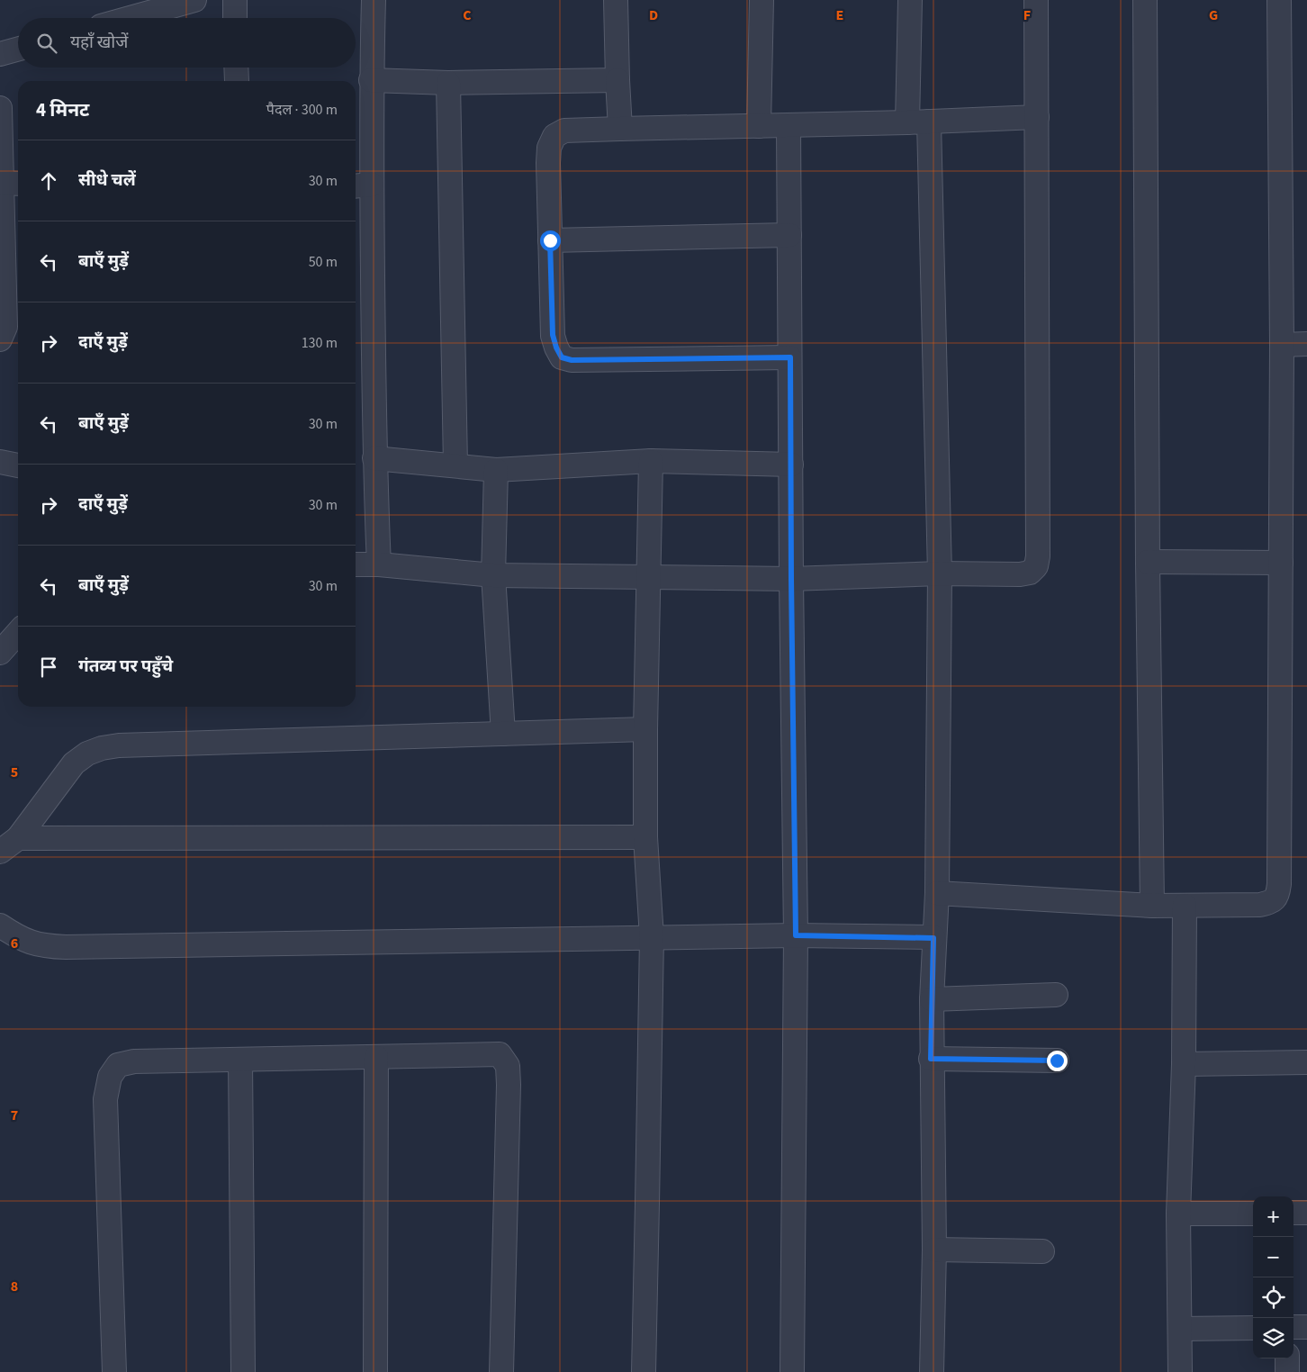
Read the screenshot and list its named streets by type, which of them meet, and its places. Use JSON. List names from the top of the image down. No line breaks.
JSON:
{"page":{"search":"यहाँ खोजें","heading":["4 मिनट","पैदल · 300 m"],"list":[["सीधे चलें","30 m"],["बाएँ मुड़ें","50 m"],["दाएँ मुड़ें","130 m"],["बाएँ मुड़ें","30 m"],["दाएँ मुड़ें","30 m"],["बाएँ मुड़ें","30 m"],"गंतव्य पर पहुँचे"],"map_buttons":["+","−"]},"grid":{"columns":["C","D","E","F","G"],"rows":["5","6","7","8"]}}
